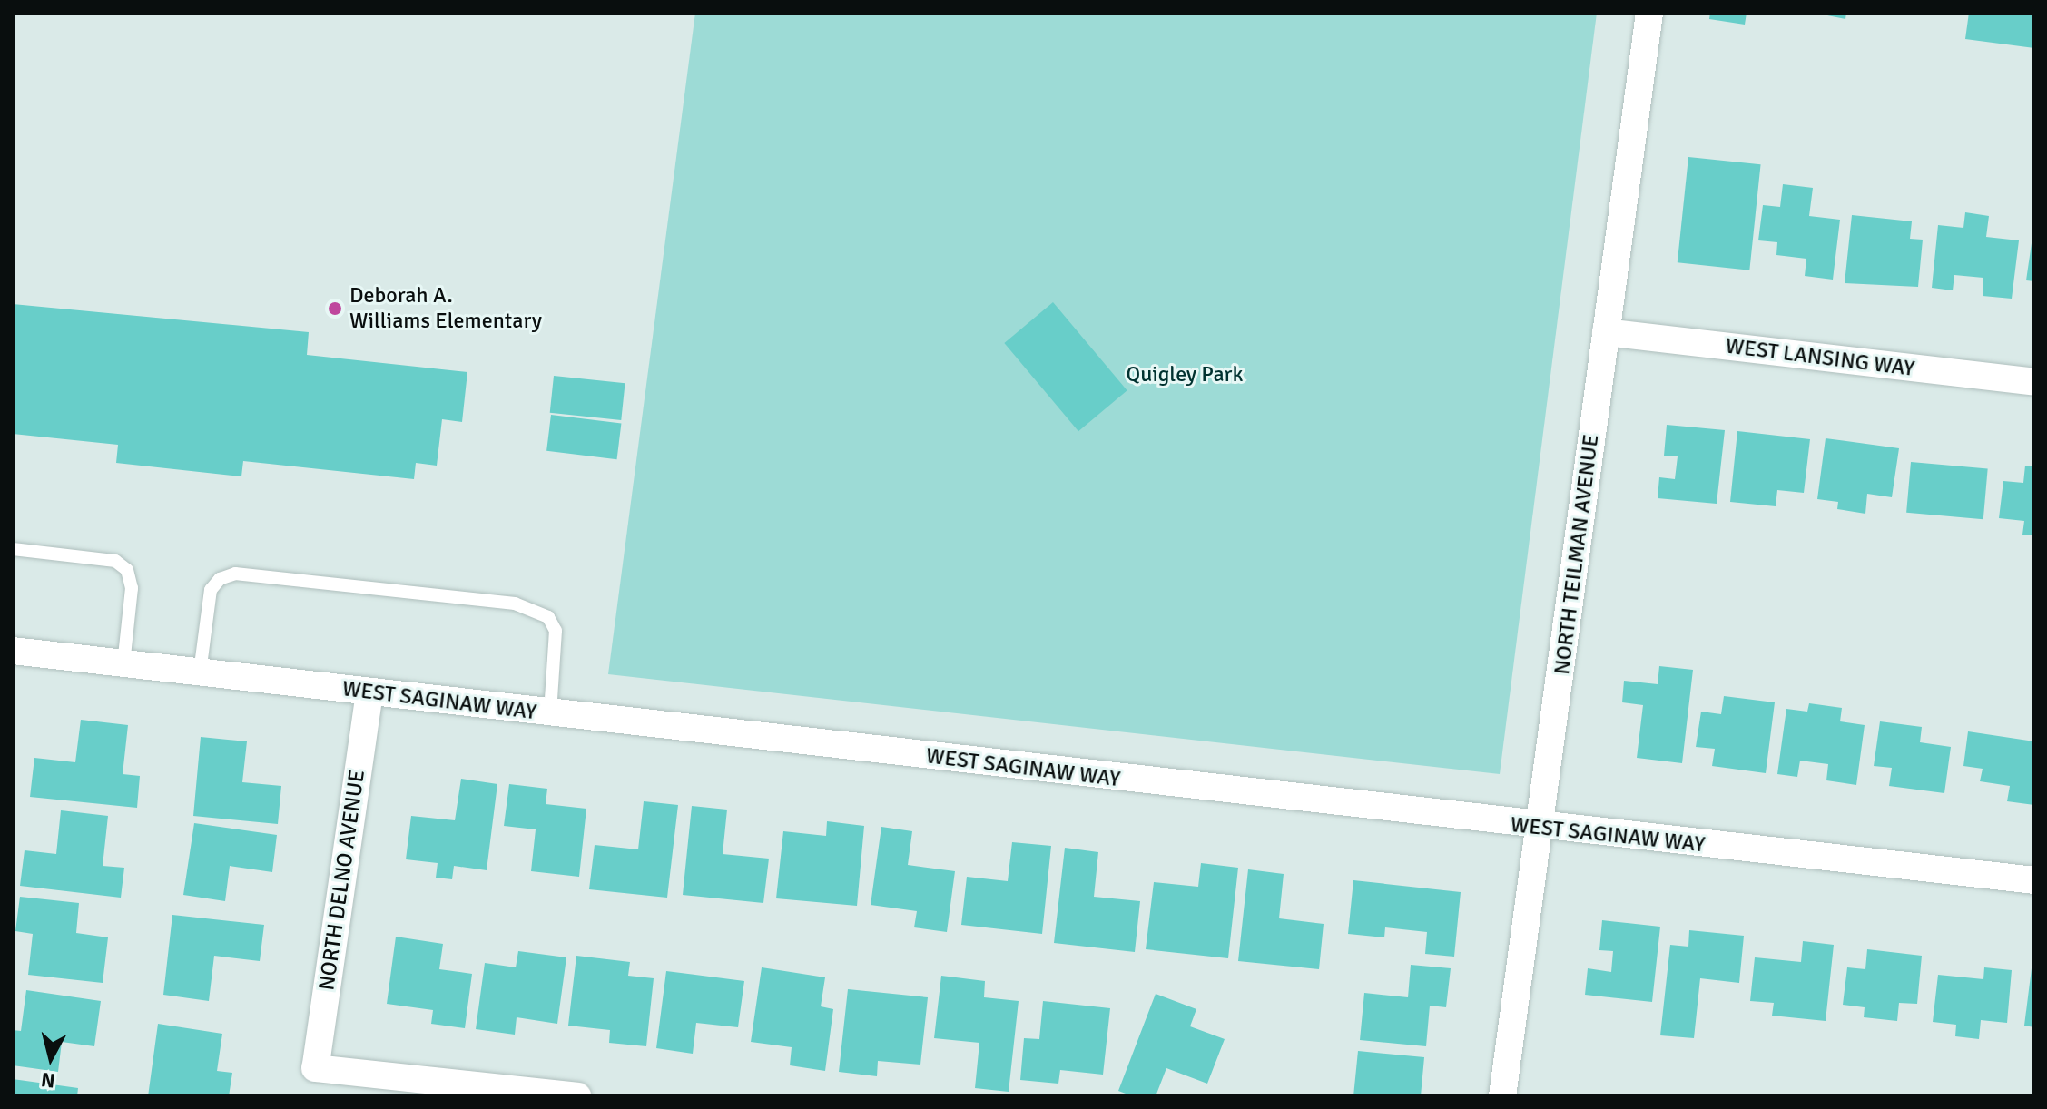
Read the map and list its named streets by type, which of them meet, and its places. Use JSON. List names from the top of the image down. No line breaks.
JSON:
{"streets":{"street":["WEST LANSING WAY","NORTH TEILMAN AVENUE","WEST SAGINAW WAY","NORTH DELNO AVENUE"]},"crossings":[["WEST LANSING WAY","NORTH TEILMAN AVENUE"],["NORTH TEILMAN AVENUE","WEST SAGINAW WAY"],["WEST SAGINAW WAY","NORTH DELNO AVENUE"]],"parks":["Quigley Park"],"places":["Deborah A. Williams Elementary"],"north":"bottom"}
